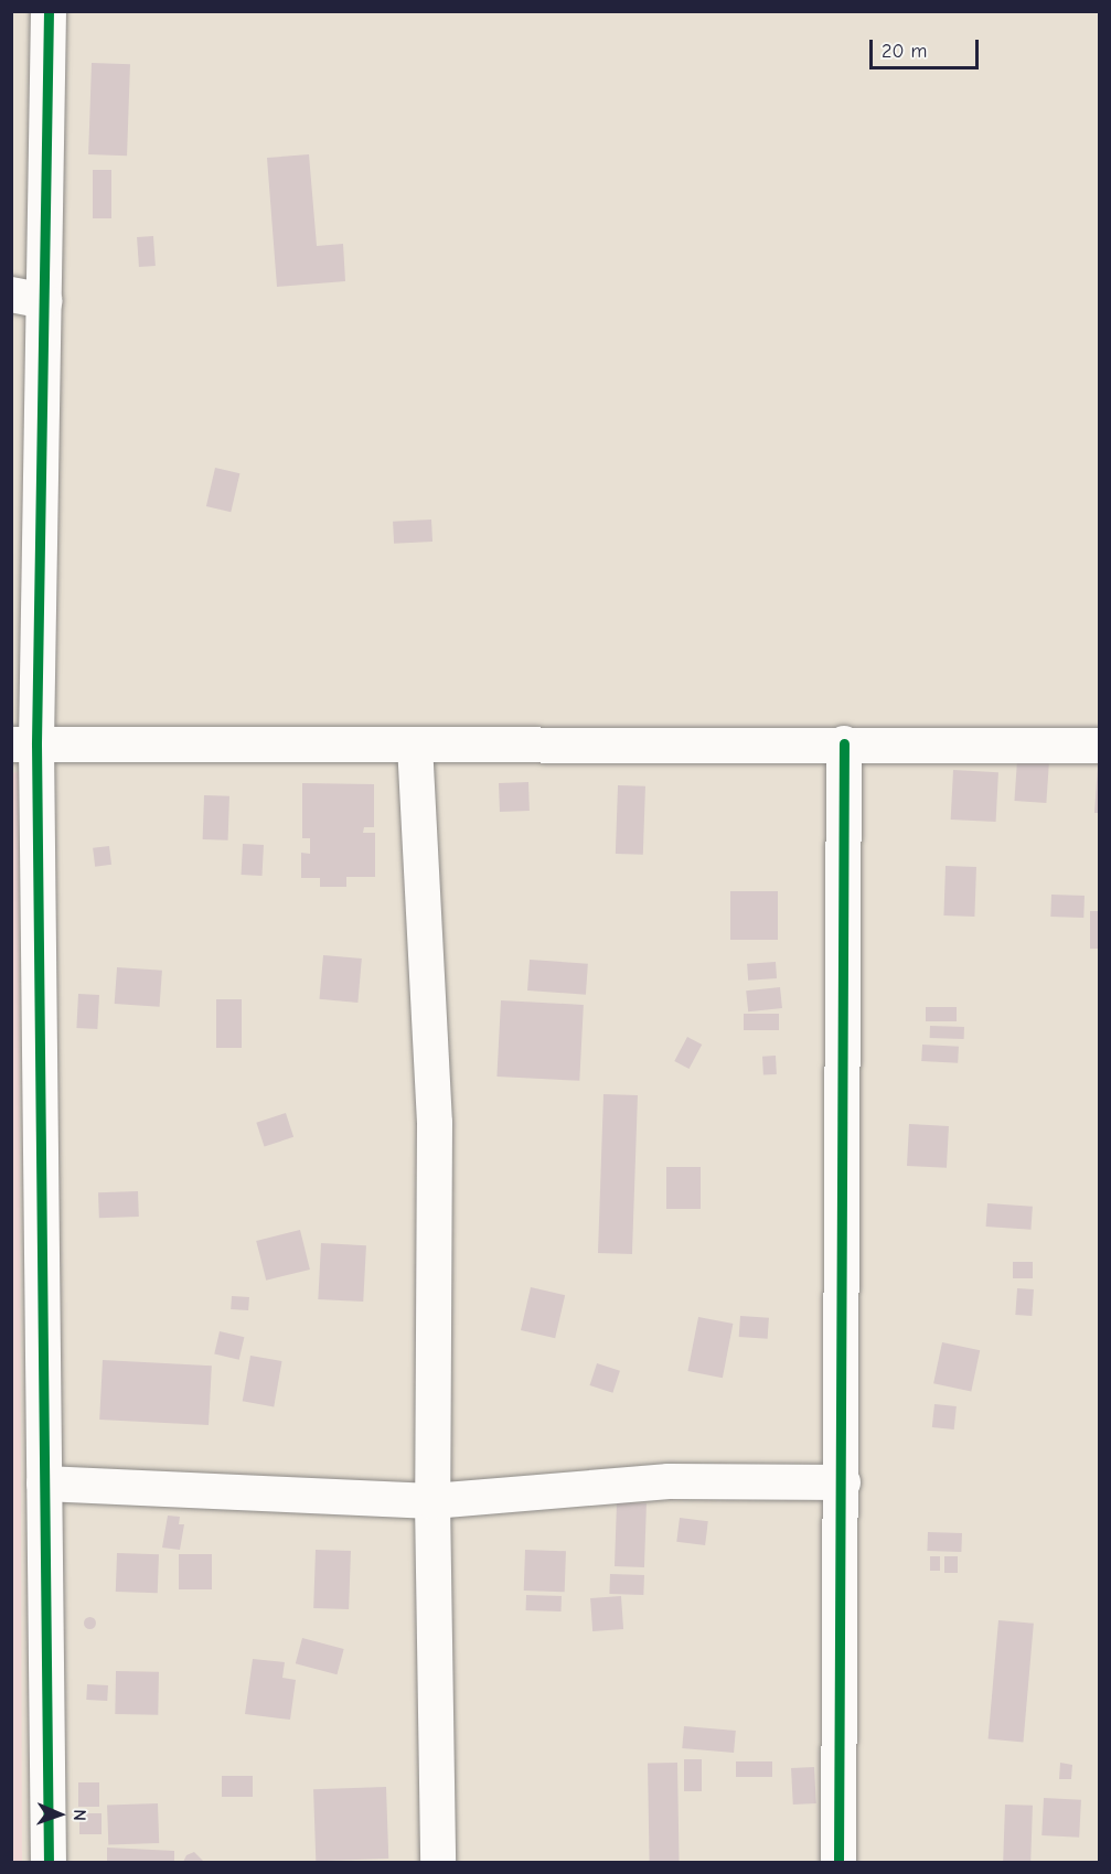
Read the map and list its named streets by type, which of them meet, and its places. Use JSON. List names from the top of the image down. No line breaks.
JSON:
{"scale_bar":"20 m","north":"right"}
